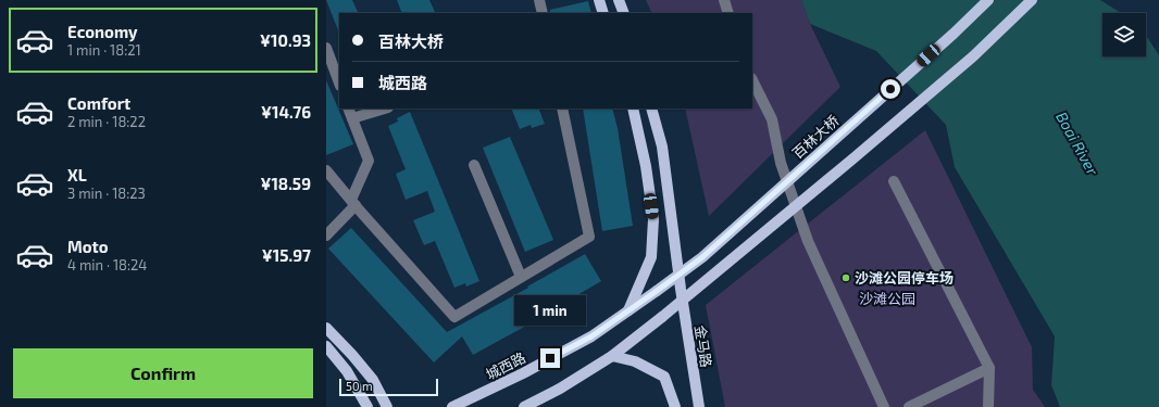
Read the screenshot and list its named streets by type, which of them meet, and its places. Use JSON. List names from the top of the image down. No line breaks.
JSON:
{"streets":{"main road":["百林大桥","金马路","城西路"]},"crossings":[["百林大桥","城西路"]],"water":["Boai River"],"parks":["沙滩公园"],"places":["沙滩公园停车场"],"scale_bar":"50 m","page":{"list":[{"name":"Economy","note":"1 min · 18:21","value":"¥10.93"},{"name":"Comfort","note":"2 min · 18:22","value":"¥14.76"},{"name":"XL","note":"3 min · 18:23","value":"¥18.59"},{"name":"Moto","note":"4 min · 18:24","value":"¥15.97"}],"banner":["百林大桥","城西路"],"bubble":"1 min","buttons":"Confirm","scale":"50 m"}}
